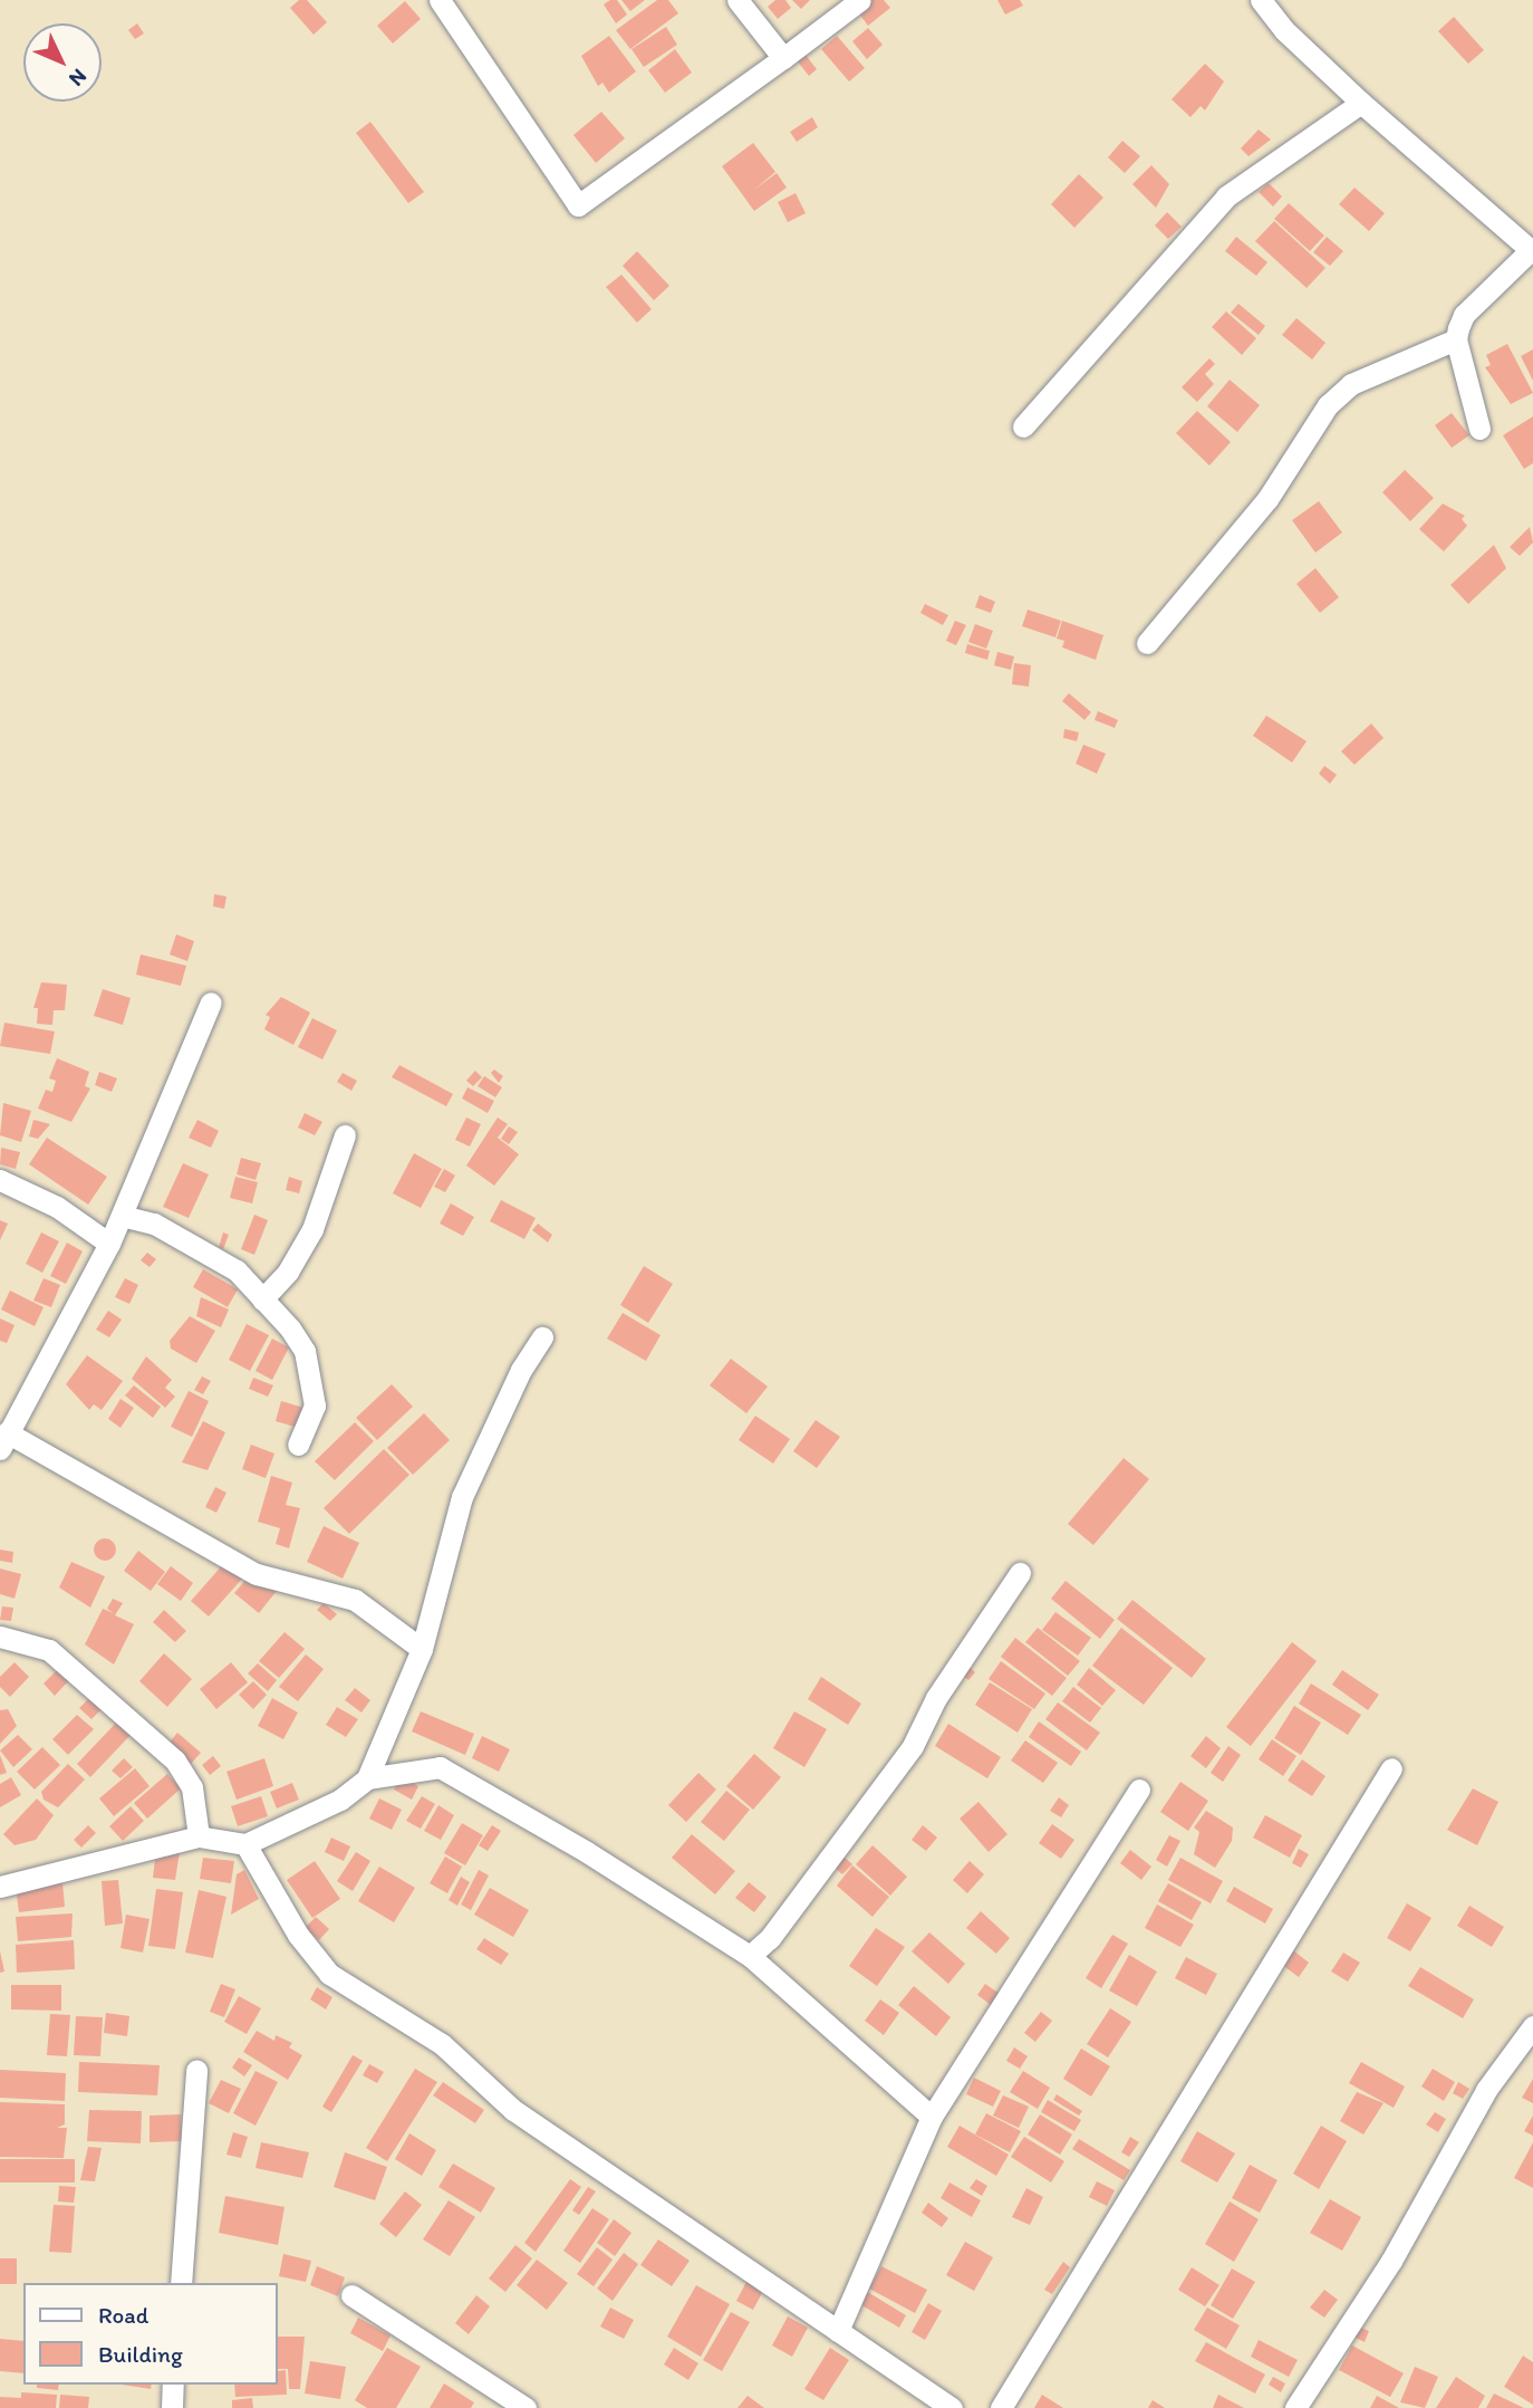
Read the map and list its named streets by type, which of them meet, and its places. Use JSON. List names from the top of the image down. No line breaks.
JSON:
{"legend":["Road","Building"],"north":"bottom right"}
